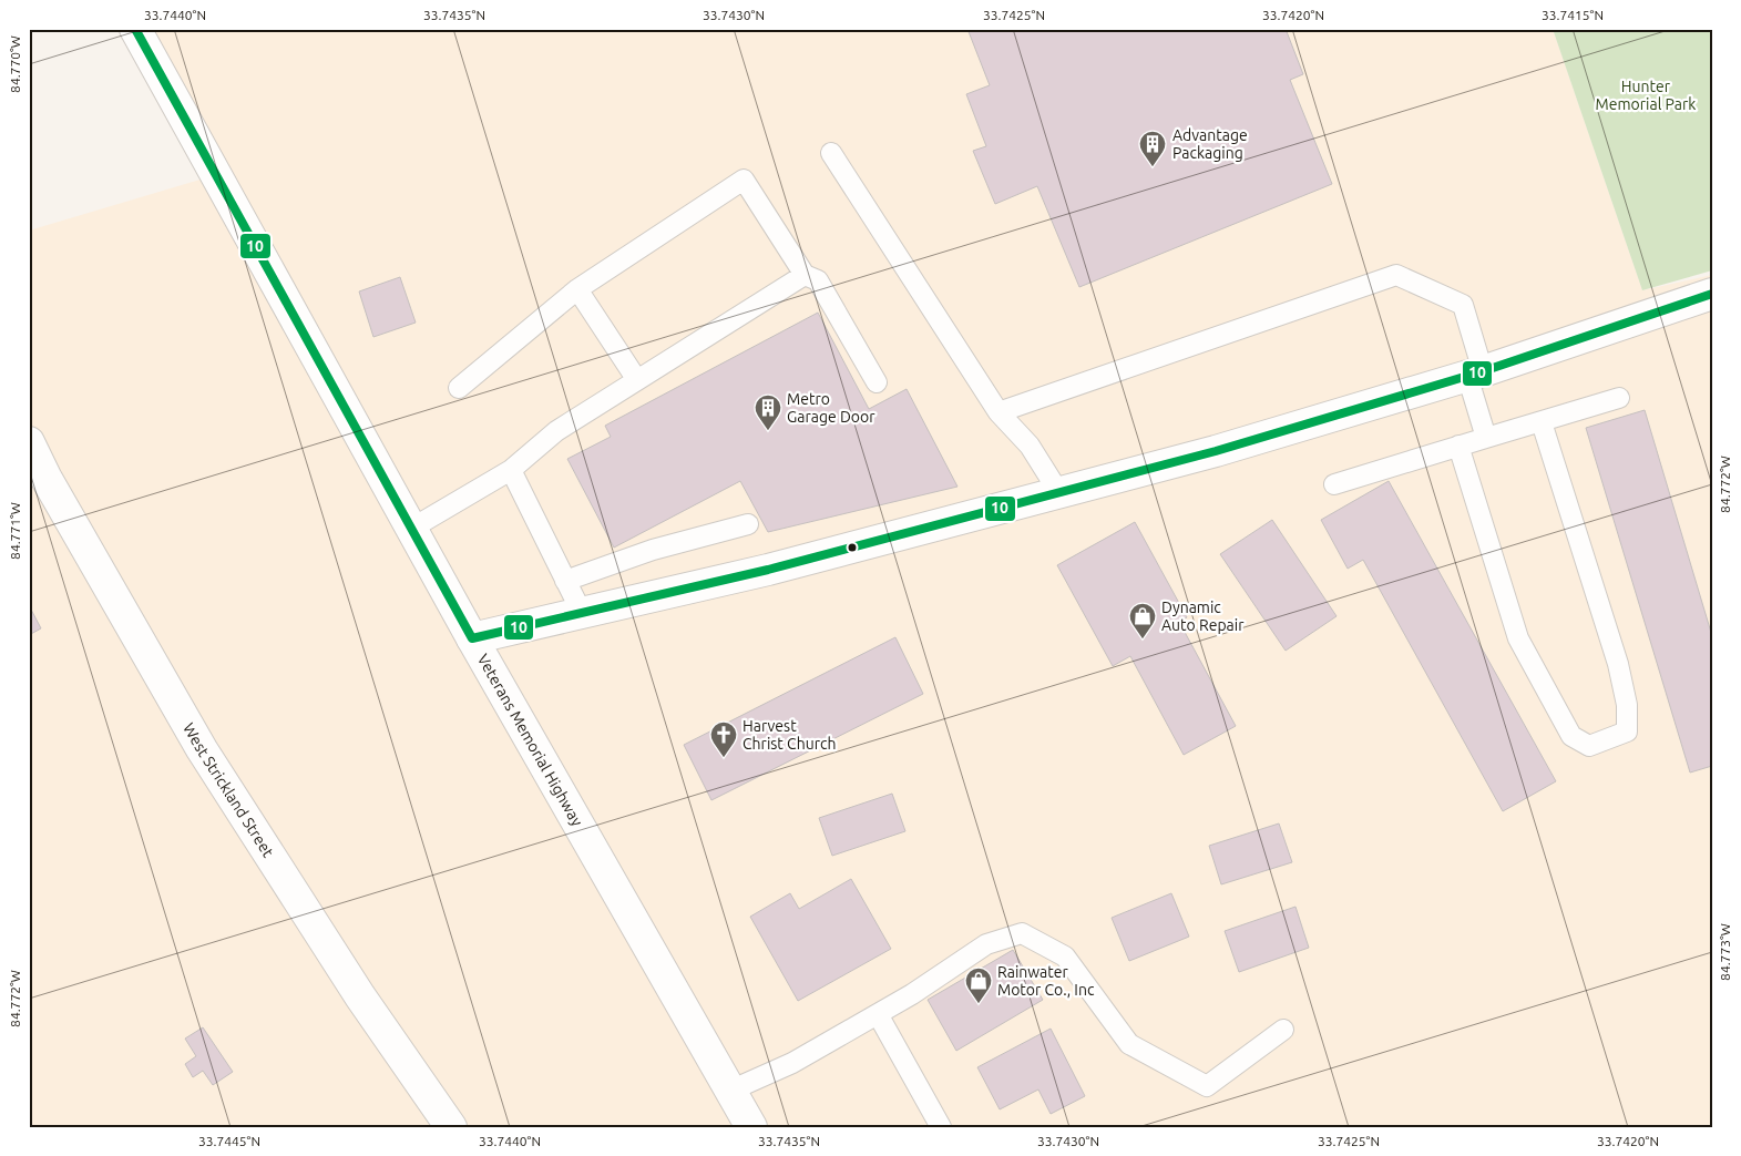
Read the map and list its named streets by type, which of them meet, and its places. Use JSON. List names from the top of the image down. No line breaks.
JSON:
{"streets":{"street":["Veterans Memorial Highway","West Strickland Street"]},"parks":["Hunter Memorial Park"],"places":{"building":["Advantage Packaging","Metro Garage Door"],"shop":["Dynamic Auto Repair","Rainwater Motor Co., Inc"],"church":["Harvest Christ Church"]},"lines":["transit line 10"],"coordinates":["33.7440°N","33.7435°N","33.7430°N","33.7425°N","33.7420°N","33.7415°N","84.770°W","84.772°W","84.771°W","84.773°W","33.7445°N"]}
